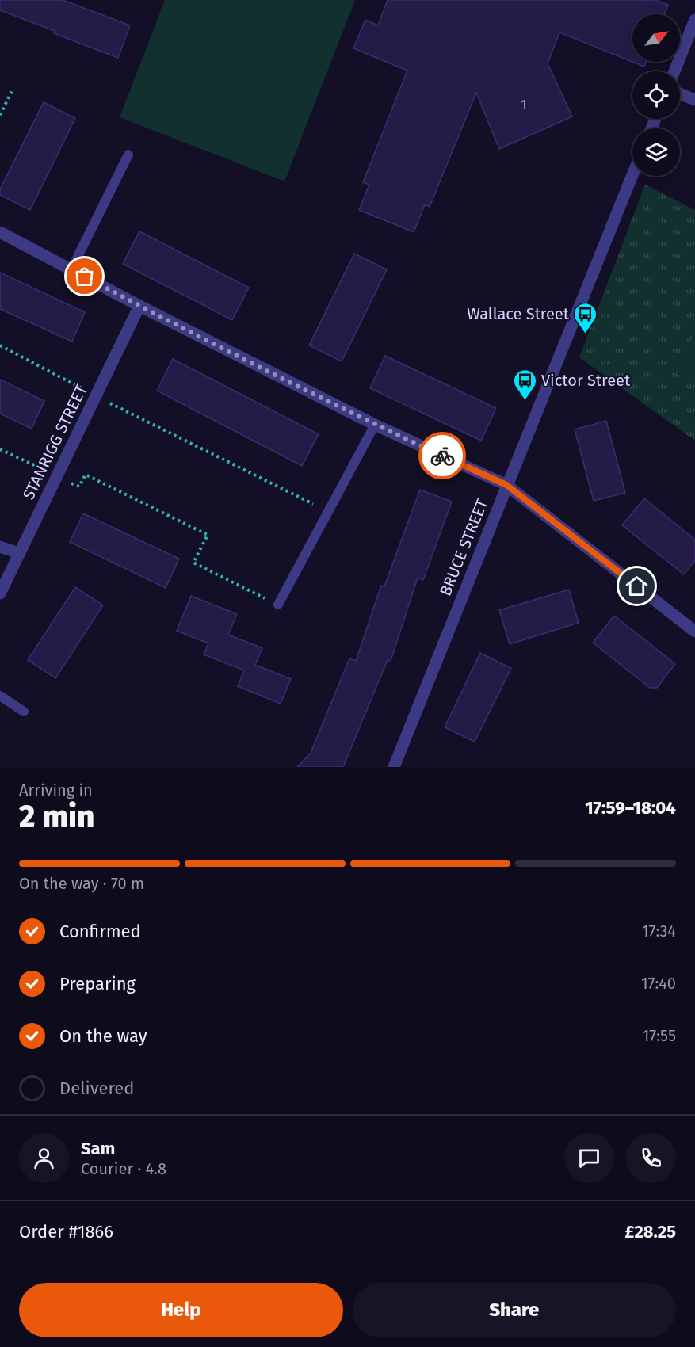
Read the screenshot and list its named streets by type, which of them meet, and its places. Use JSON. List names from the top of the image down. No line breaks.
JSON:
{"streets":{"street":["STANRIGG STREET","BRUCE STREET"]},"places":{"bus stop":["Wallace Street","Victor Street"]},"house_numbers":["1"],"north":"top right","page":{"heading":["2 min","Arriving in","17:59–18:04"],"panel":["Sam","Courier · 4.8","Order #1866","£28.25"],"bar":"On the way · 70 m","list":[["Confirmed","17:34"],["Preparing","17:40"],["On the way","17:55"],"Delivered"],"buttons":["Help","Share"]}}
